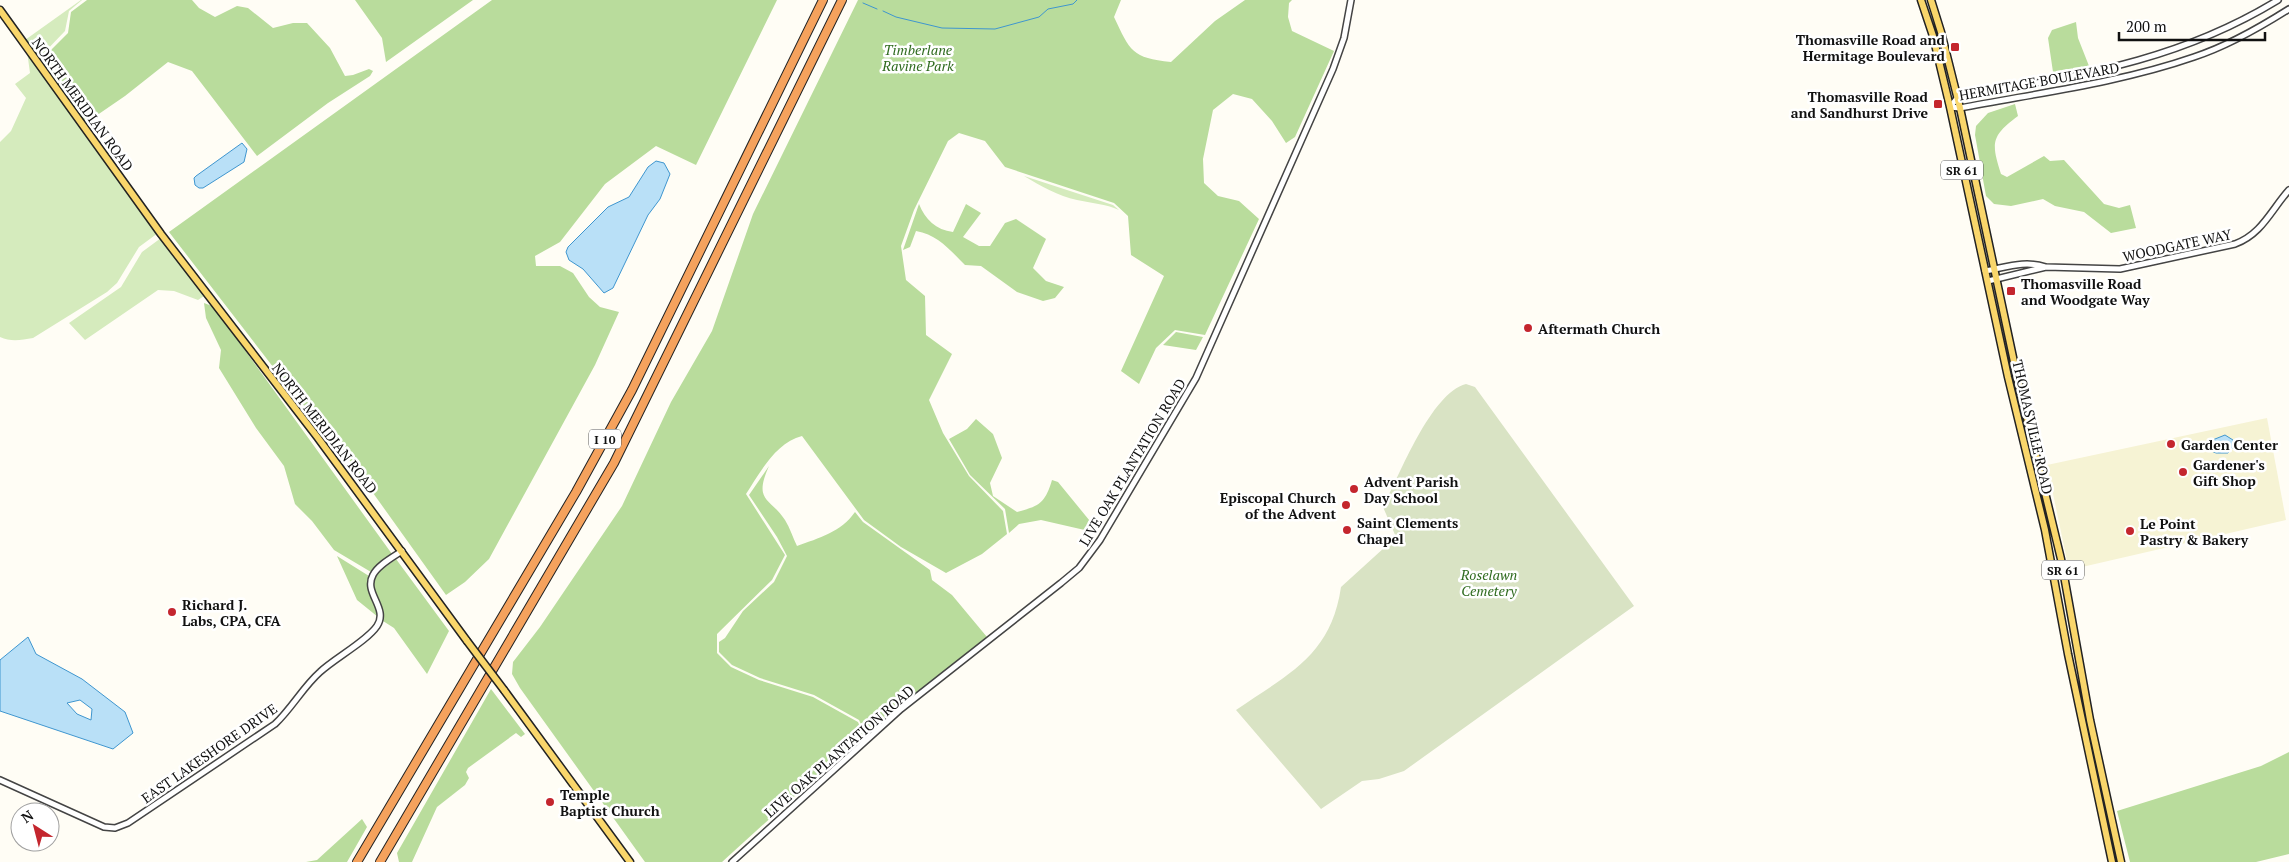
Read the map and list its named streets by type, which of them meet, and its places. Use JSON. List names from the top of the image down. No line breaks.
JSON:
{"streets":{"highway":["I 10"],"main road":["NORTH MERIDIAN ROAD","SR 61","THOMASVILLE ROAD"],"street":["HERMITAGE BOULEVARD","WOODGATE WAY","LIVE OAK PLANTATION ROAD","EAST LAKESHORE DRIVE"]},"crossings":[["HERMITAGE BOULEVARD","THOMASVILLE ROAD"],["NORTH MERIDIAN ROAD","EAST LAKESHORE DRIVE"],["WOODGATE WAY","THOMASVILLE ROAD"]],"parks":["Timberlane Ravine Park","Roselawn Cemetery"],"places":{"transit":["Thomasville Road and Hermitage Boulevard","Thomasville Road and Sandhurst Drive","Thomasville Road and Woodgate Way"],"other":["Aftermath Church","Garden Center","Gardener's Gift Shop","Advent Parish Day School","Episcopal Church of the Advent","Saint Clements Chapel","Le Point Pastry & Bakery","Richard J. Labs, CPA, CFA","Temple Baptist Church"]},"scale_bar":"200 m","north":"top left"}
